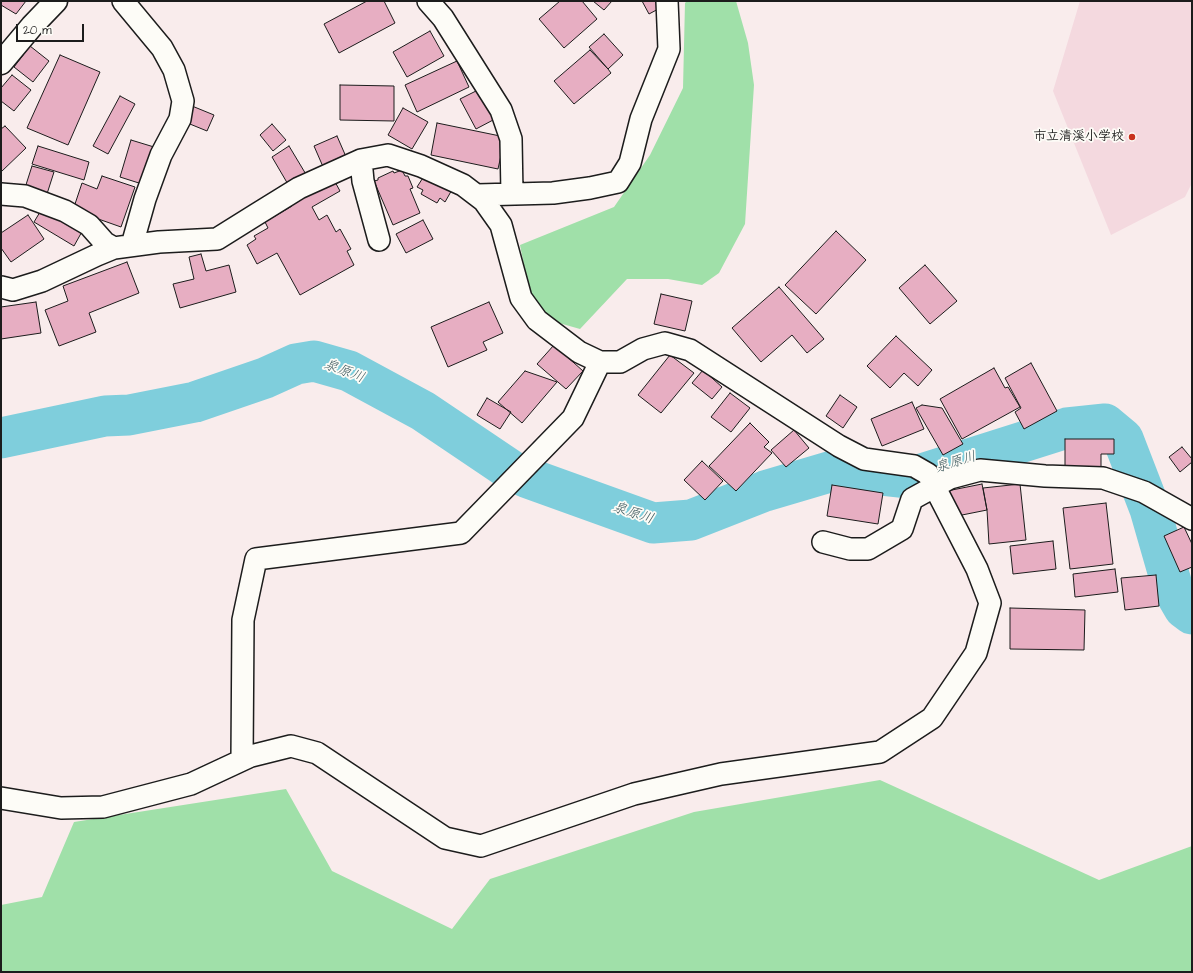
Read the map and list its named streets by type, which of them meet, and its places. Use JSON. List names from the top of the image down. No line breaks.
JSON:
{"water":["泉原川"],"places":["市立清溪小学校"],"scale_bar":"20 m"}
